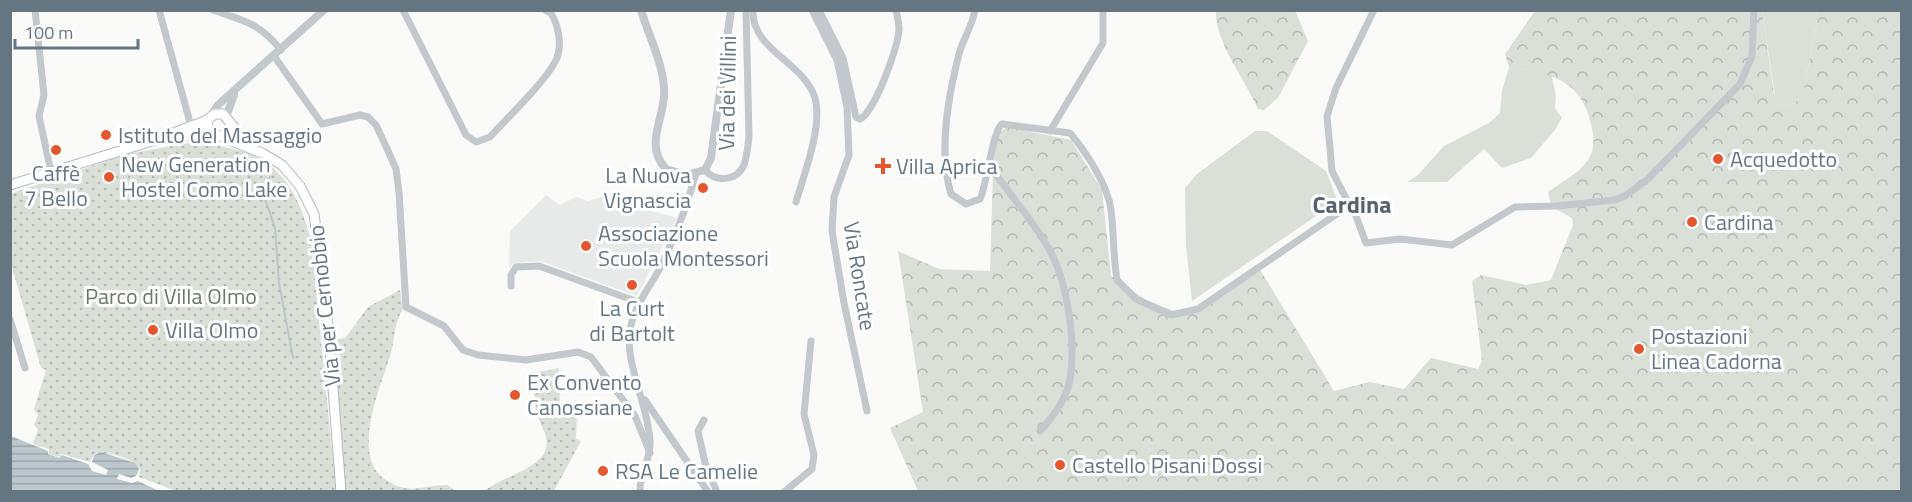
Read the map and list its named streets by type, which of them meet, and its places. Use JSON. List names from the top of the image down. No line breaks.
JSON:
{"streets":{"main road":["Via per Cernobbio"],"street":["Via dei Villini","Via Roncate"]},"districts":["Cardina"],"parks":["Parco di Villa Olmo"],"places":{"other":["Istituto del Massaggio","Caffè 7 Bello","Acquedotto","New Generation Hostel Como Lake","La Nuova Vignascia","Cardina","Associazione Scuola Montessori","La Curt di Bartolt","Villa Olmo","Postazioni Linea Cadorna","Ex Convento Canossiane","Castello Pisani Dossi","RSA Le Camelie"],"health":["Villa Aprica"]},"scale_bar":"100 m"}
